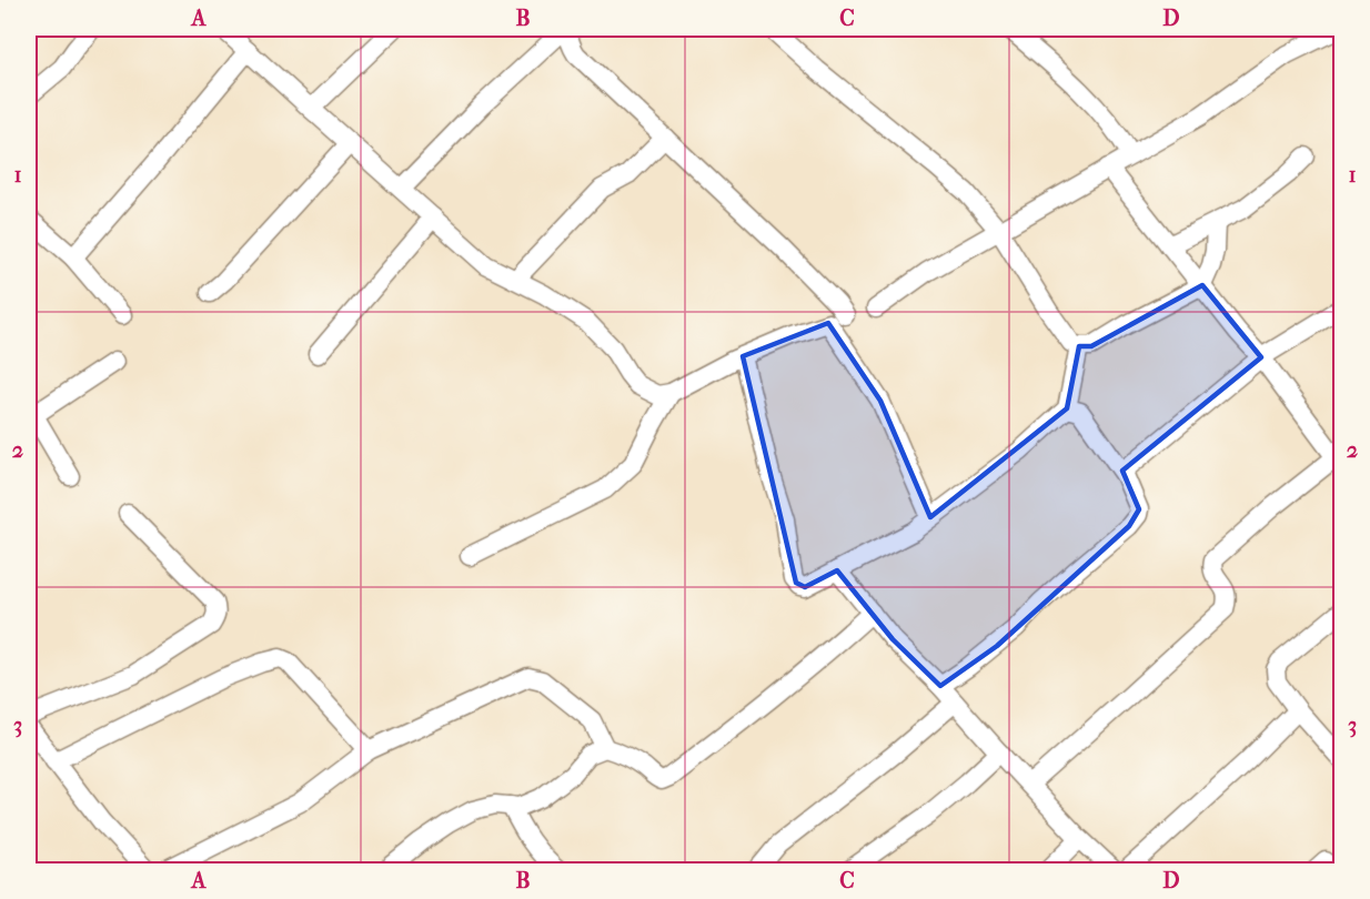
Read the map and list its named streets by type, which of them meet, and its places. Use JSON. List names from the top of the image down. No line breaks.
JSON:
{"grid":{"columns":["A","B","C","D"],"rows":["1","2","3"]}}
